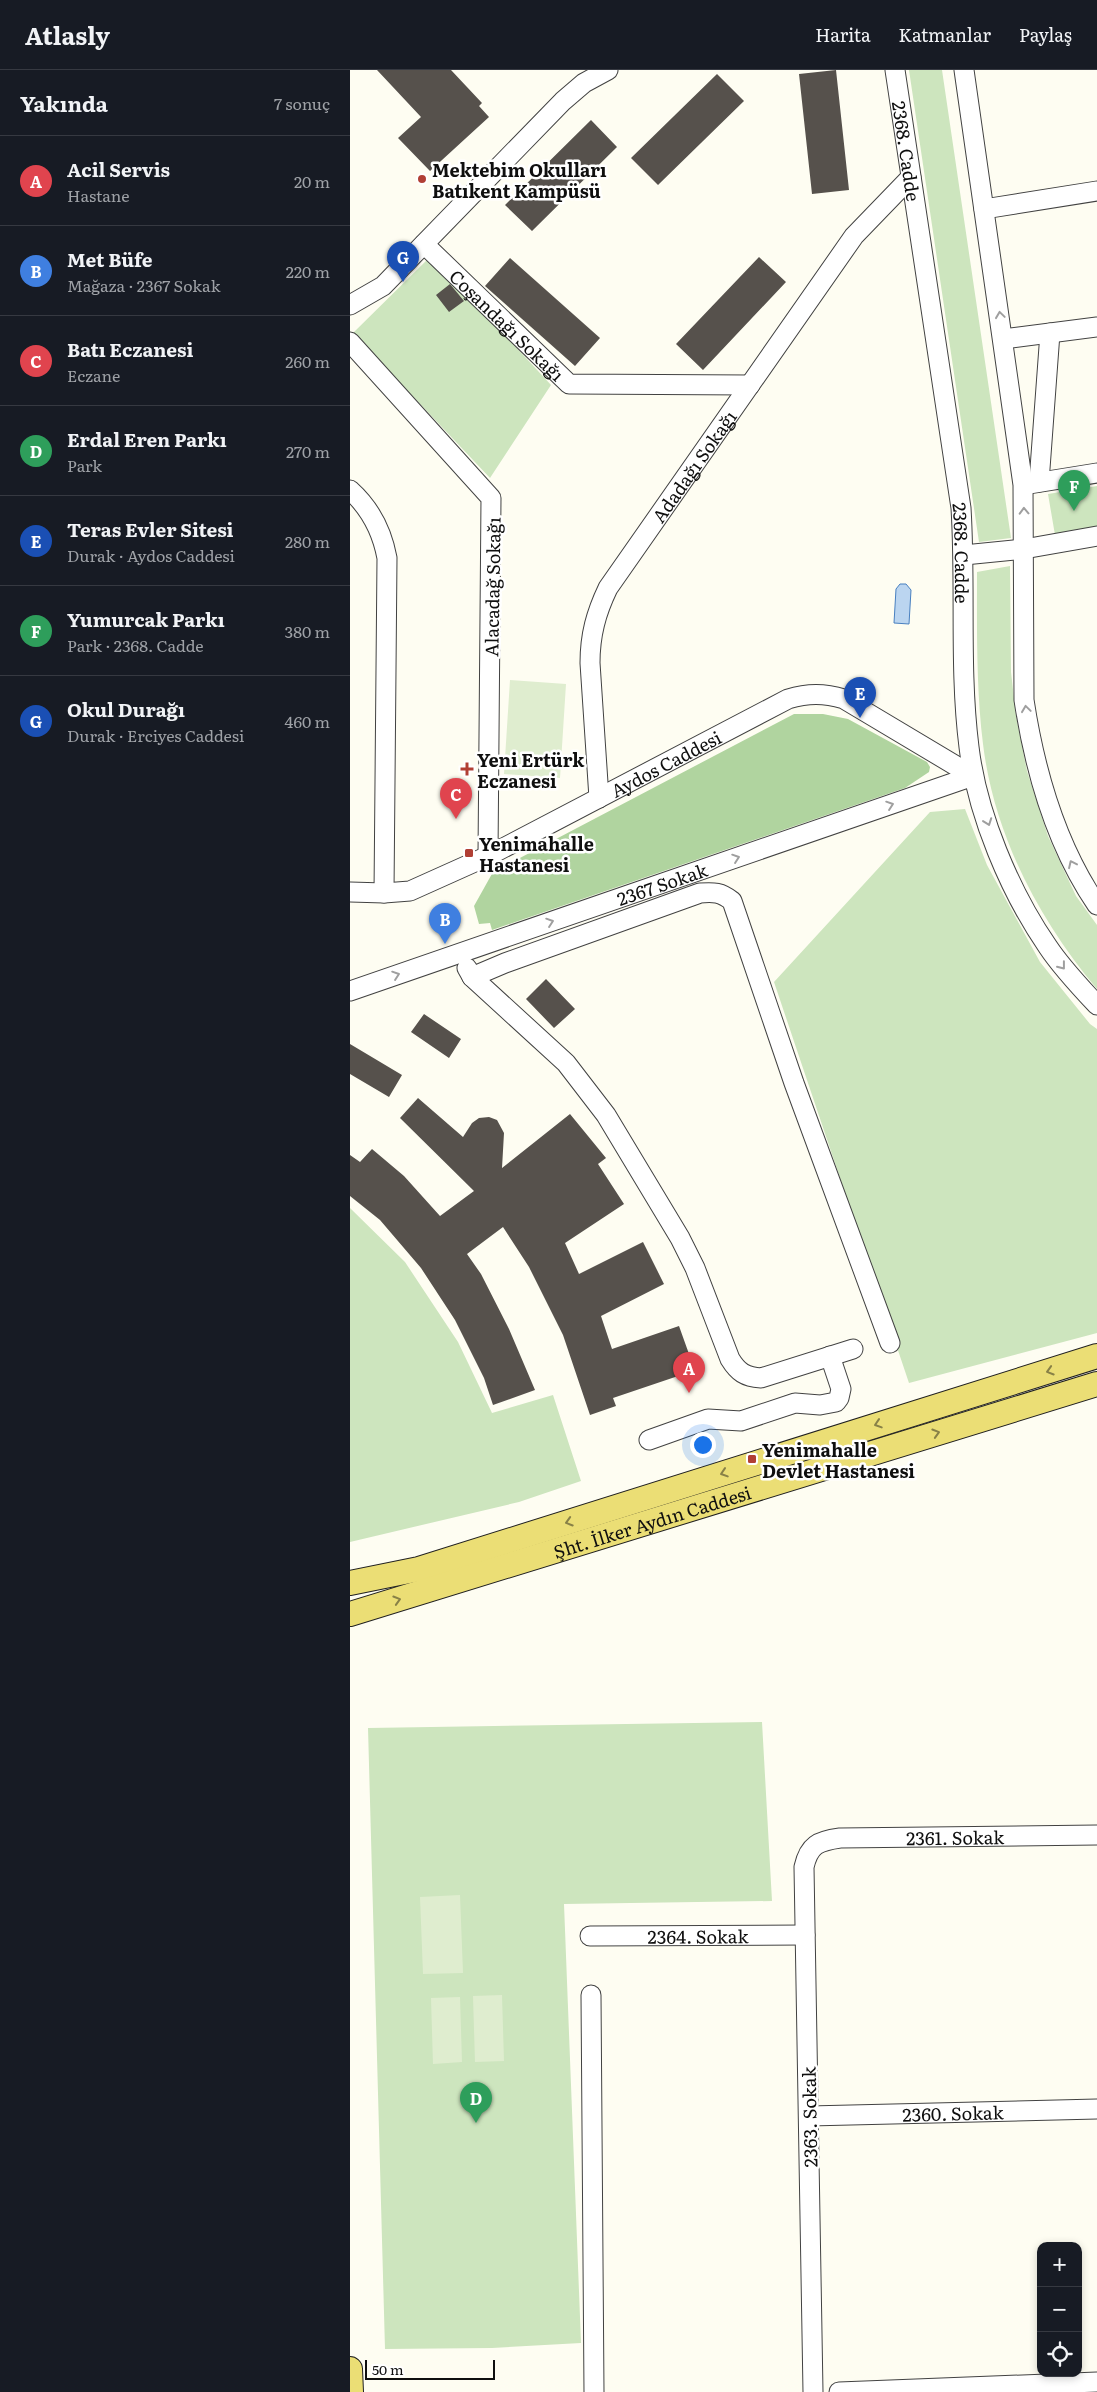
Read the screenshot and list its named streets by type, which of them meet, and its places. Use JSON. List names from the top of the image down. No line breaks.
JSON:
{"streets":{"main road":["Şht. İlker Aydın Caddesi"],"street":["2368. Cadde","Coşandağı Sokağı","Adadağı Sokağı","Alacadağ Sokağı","Aydos Caddesi","2367 Sokak","2361. Sokak","2364. Sokak","2360. Sokak","2363. Sokak"]},"crossings":[["2368. Cadde","Adadağı Sokağı"],["2368. Cadde","Aydos Caddesi"],["2368. Cadde","2367 Sokak"],["Coşandağı Sokağı","Adadağı Sokağı"],["Adadağı Sokağı","Aydos Caddesi"],["Alacadağ Sokağı","Aydos Caddesi"],["Aydos Caddesi","2367 Sokak"],["2361. Sokak","2363. Sokak"],["2364. Sokak","2363. Sokak"],["2360. Sokak","2363. Sokak"]],"one_way":["2367 Sokak"],"places":{"other":["Mektebim Okulları Batıkent Kampüsü"],"health":["Yeni Ertürk Eczanesi"],"transit":["Yenimahalle Hastanesi","Yenimahalle Devlet Hastanesi"]},"scale_bar":"50 m","page":{"header":"Atlasly","nav":["Harita","Katmanlar","Paylaş"],"heading":["Yakında","7 sonuç"],"list":[{"mark":"A","name":"Acil Servis","note":"Hastane","value":"20 m"},{"mark":"B","name":"Met Büfe","note":"Mağaza · 2367 Sokak","value":"220 m"},{"mark":"C","name":"Batı Eczanesi","note":"Eczane","value":"260 m"},{"mark":"D","name":"Erdal Eren Parkı","note":"Park","value":"270 m"},{"mark":"E","name":"Teras Evler Sitesi","note":"Durak · Aydos Caddesi","value":"280 m"},{"mark":"F","name":"Yumurcak Parkı","note":"Park · 2368. Cadde","value":"380 m"},{"mark":"G","name":"Okul Durağı","note":"Durak · Erciyes Caddesi","value":"460 m"}],"pins":["G","F","E","C","B","A","D"],"map_buttons":["+","−"],"scale":"50 m"}}
